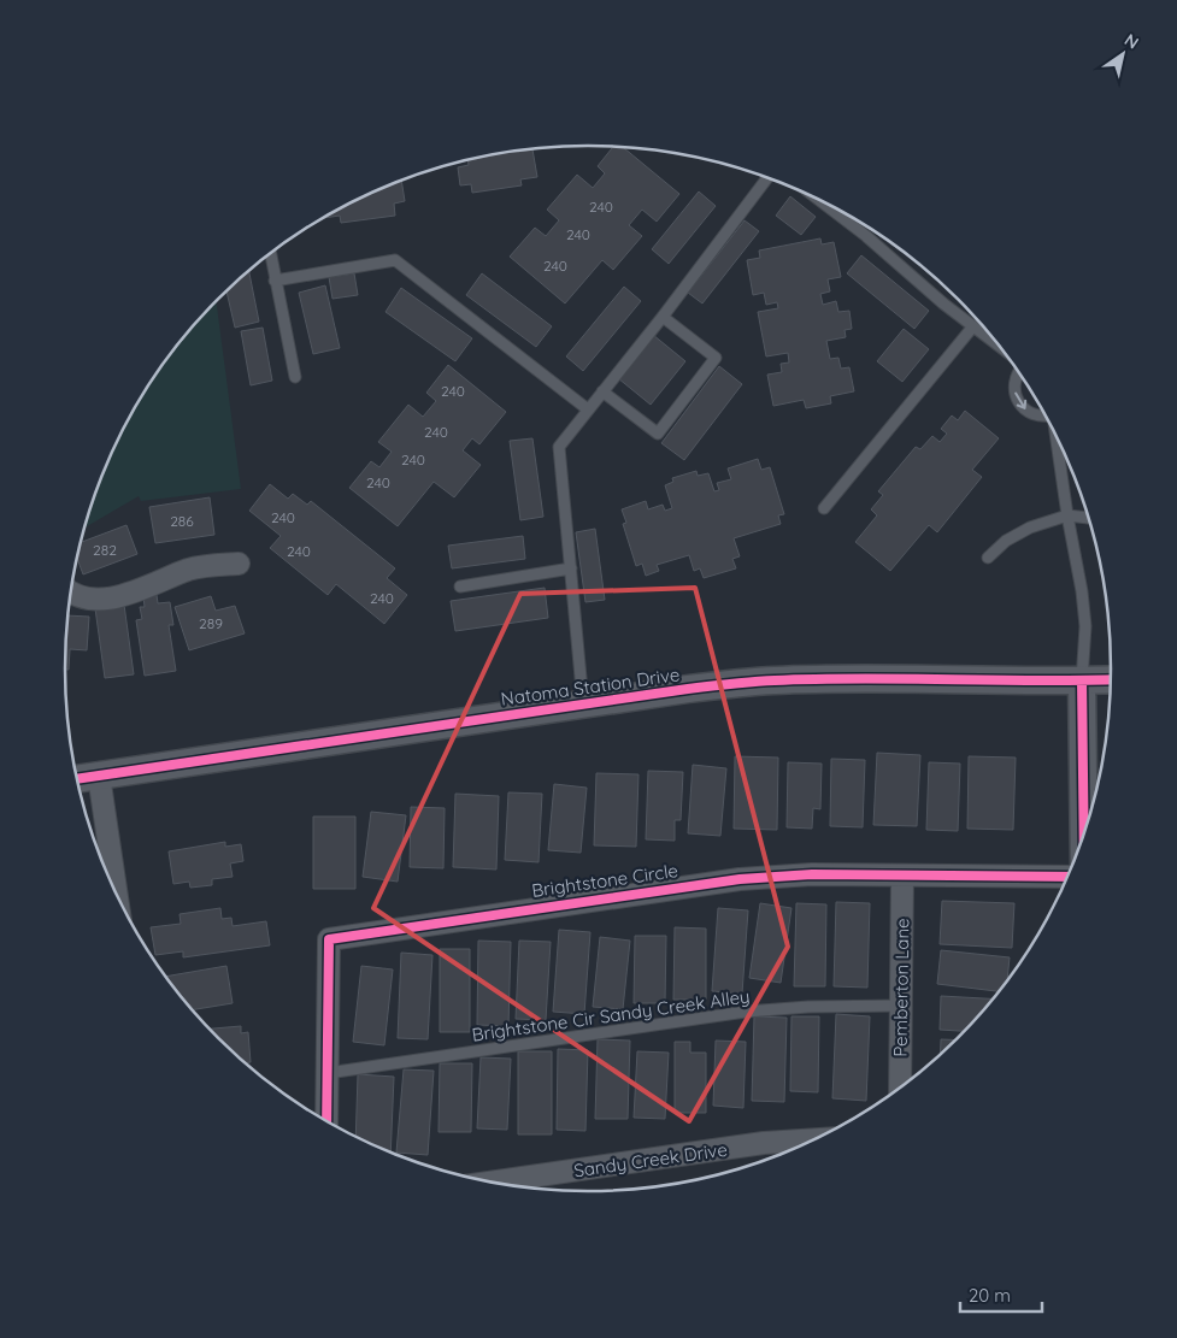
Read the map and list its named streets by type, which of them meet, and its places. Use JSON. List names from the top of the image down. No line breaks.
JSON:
{"streets":{"street":["Natoma Station Drive","Brightstone Circle","Pemberton Lane","Sandy Creek Drive"],"lane":["Brightstone Cir Sandy Creek Alley"]},"crossings":[["Brightstone Circle","Pemberton Lane"],["Brightstone Circle","Brightstone Cir Sandy Creek Alley"],["Pemberton Lane","Brightstone Cir Sandy Creek Alley"]],"house_numbers":["240","240","240","240","240","240","240","240","286","282","240","240","289"],"scale_bar":"20 m","north":"top right"}
